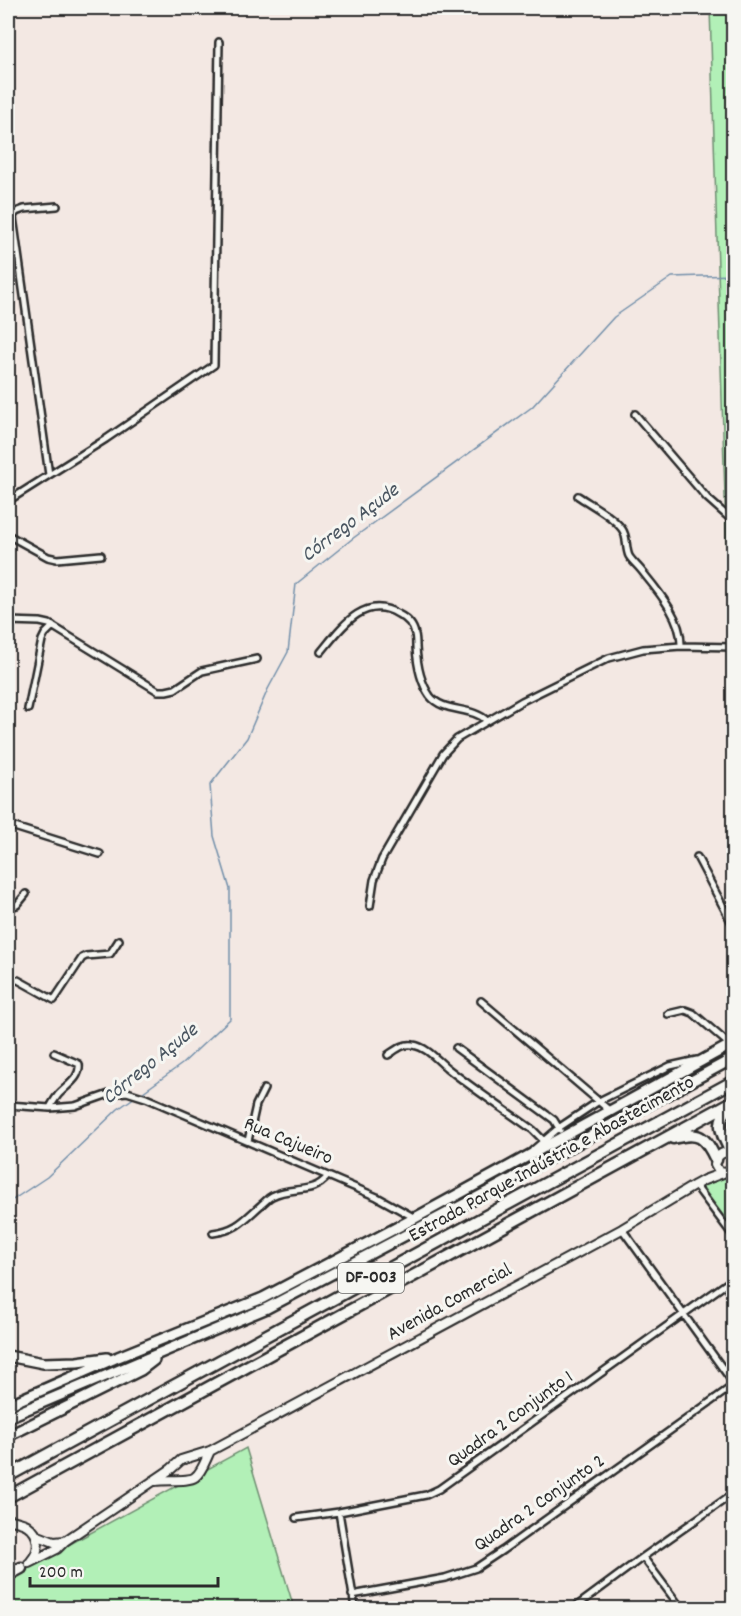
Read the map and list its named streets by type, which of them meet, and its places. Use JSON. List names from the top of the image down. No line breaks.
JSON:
{"streets":{"highway":["Estrada Parque Indústria e Abastecimento","DF-003"],"street":["Rua Cajueiro","Avenida Comercial","Quadra 2 Conjunto 1","Quadra 2 Conjunto 2"]},"water":["Córrego Açude"],"scale_bar":"200 m"}
